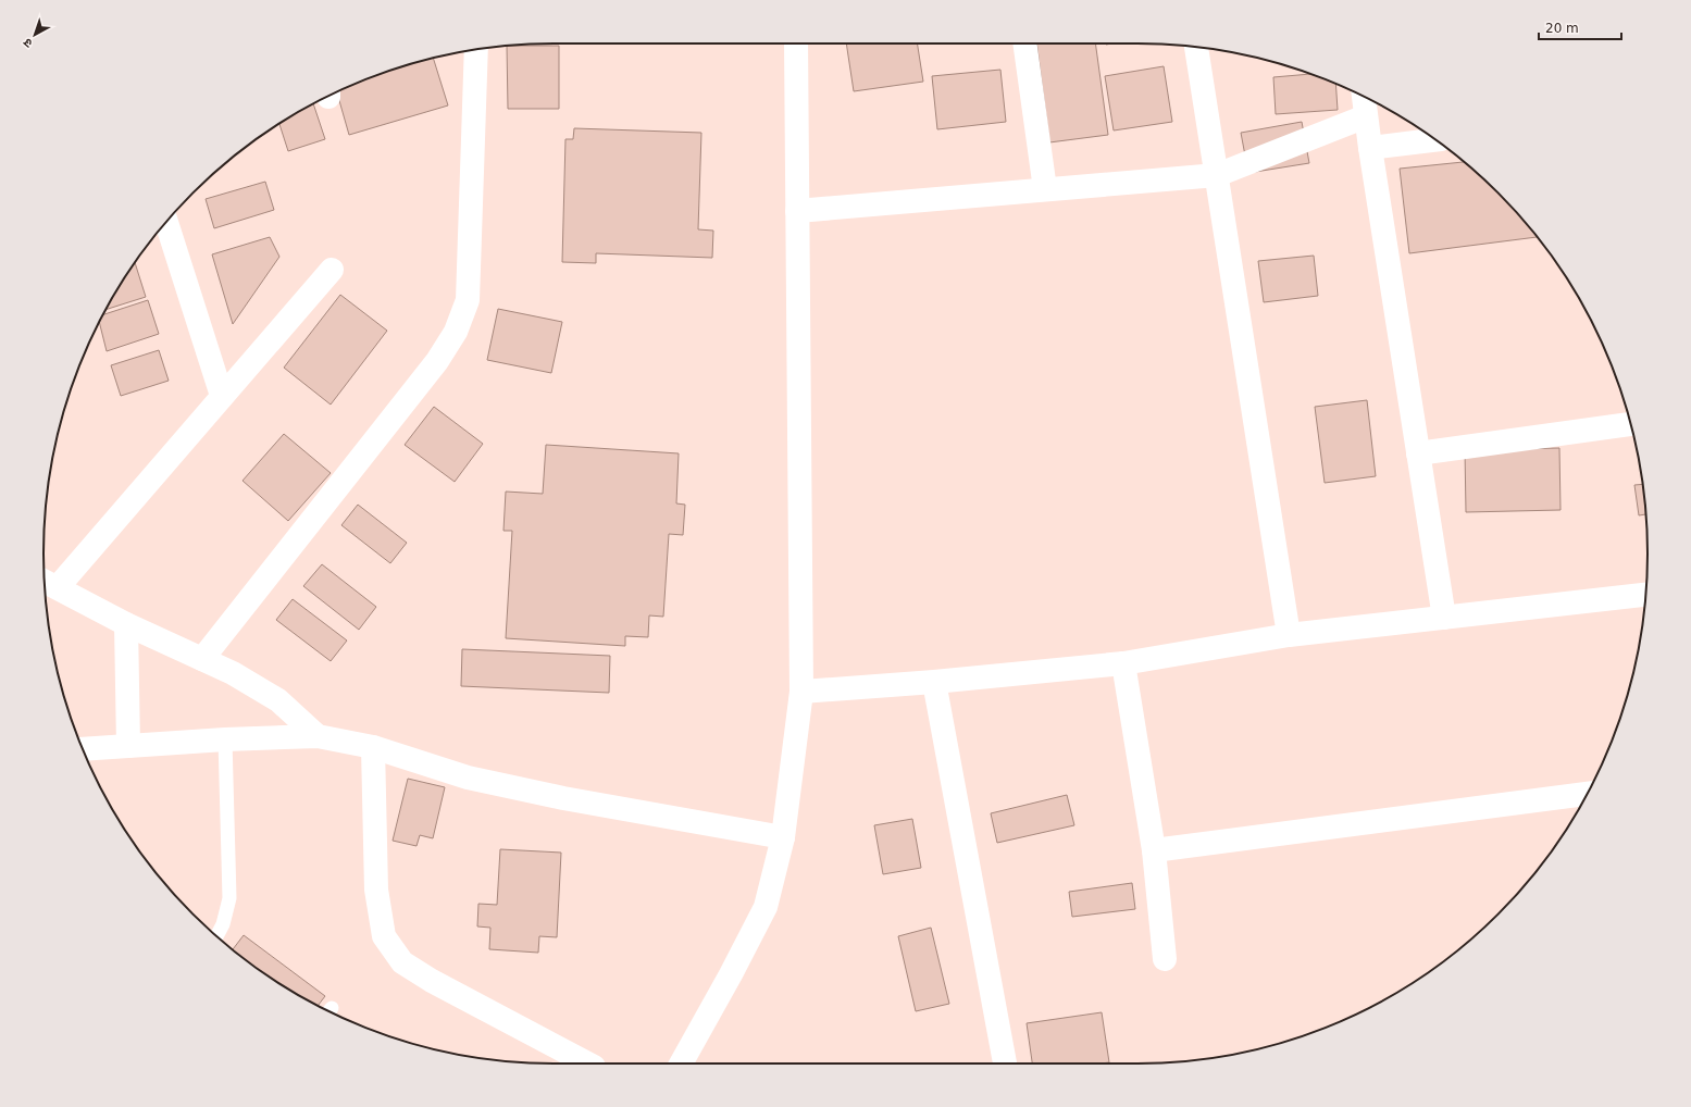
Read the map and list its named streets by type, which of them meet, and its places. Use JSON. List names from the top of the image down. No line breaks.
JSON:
{"scale_bar":"20 m","north":"bottom left"}
